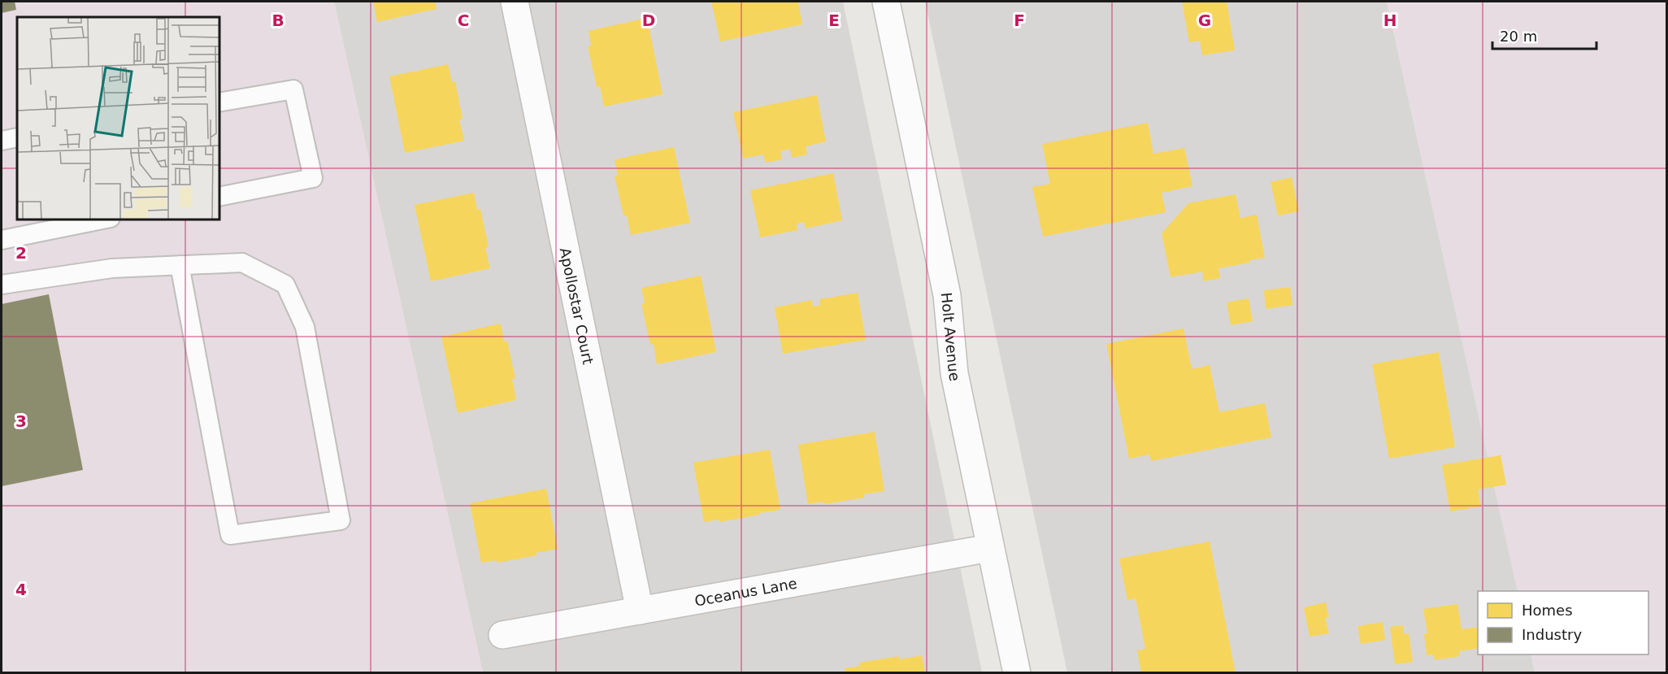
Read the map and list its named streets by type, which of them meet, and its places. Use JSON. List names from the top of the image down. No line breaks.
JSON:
{"streets":{"street":["Apollostar Court","Holt Avenue","Oceanus Lane"]},"crossings":[["Apollostar Court","Oceanus Lane"],["Holt Avenue","Oceanus Lane"]],"legend":["Homes","Industry"],"scale_bar":"20 m","grid":{"columns":["B","C","D","E","F","G","H"],"rows":["2","3","4"]}}
